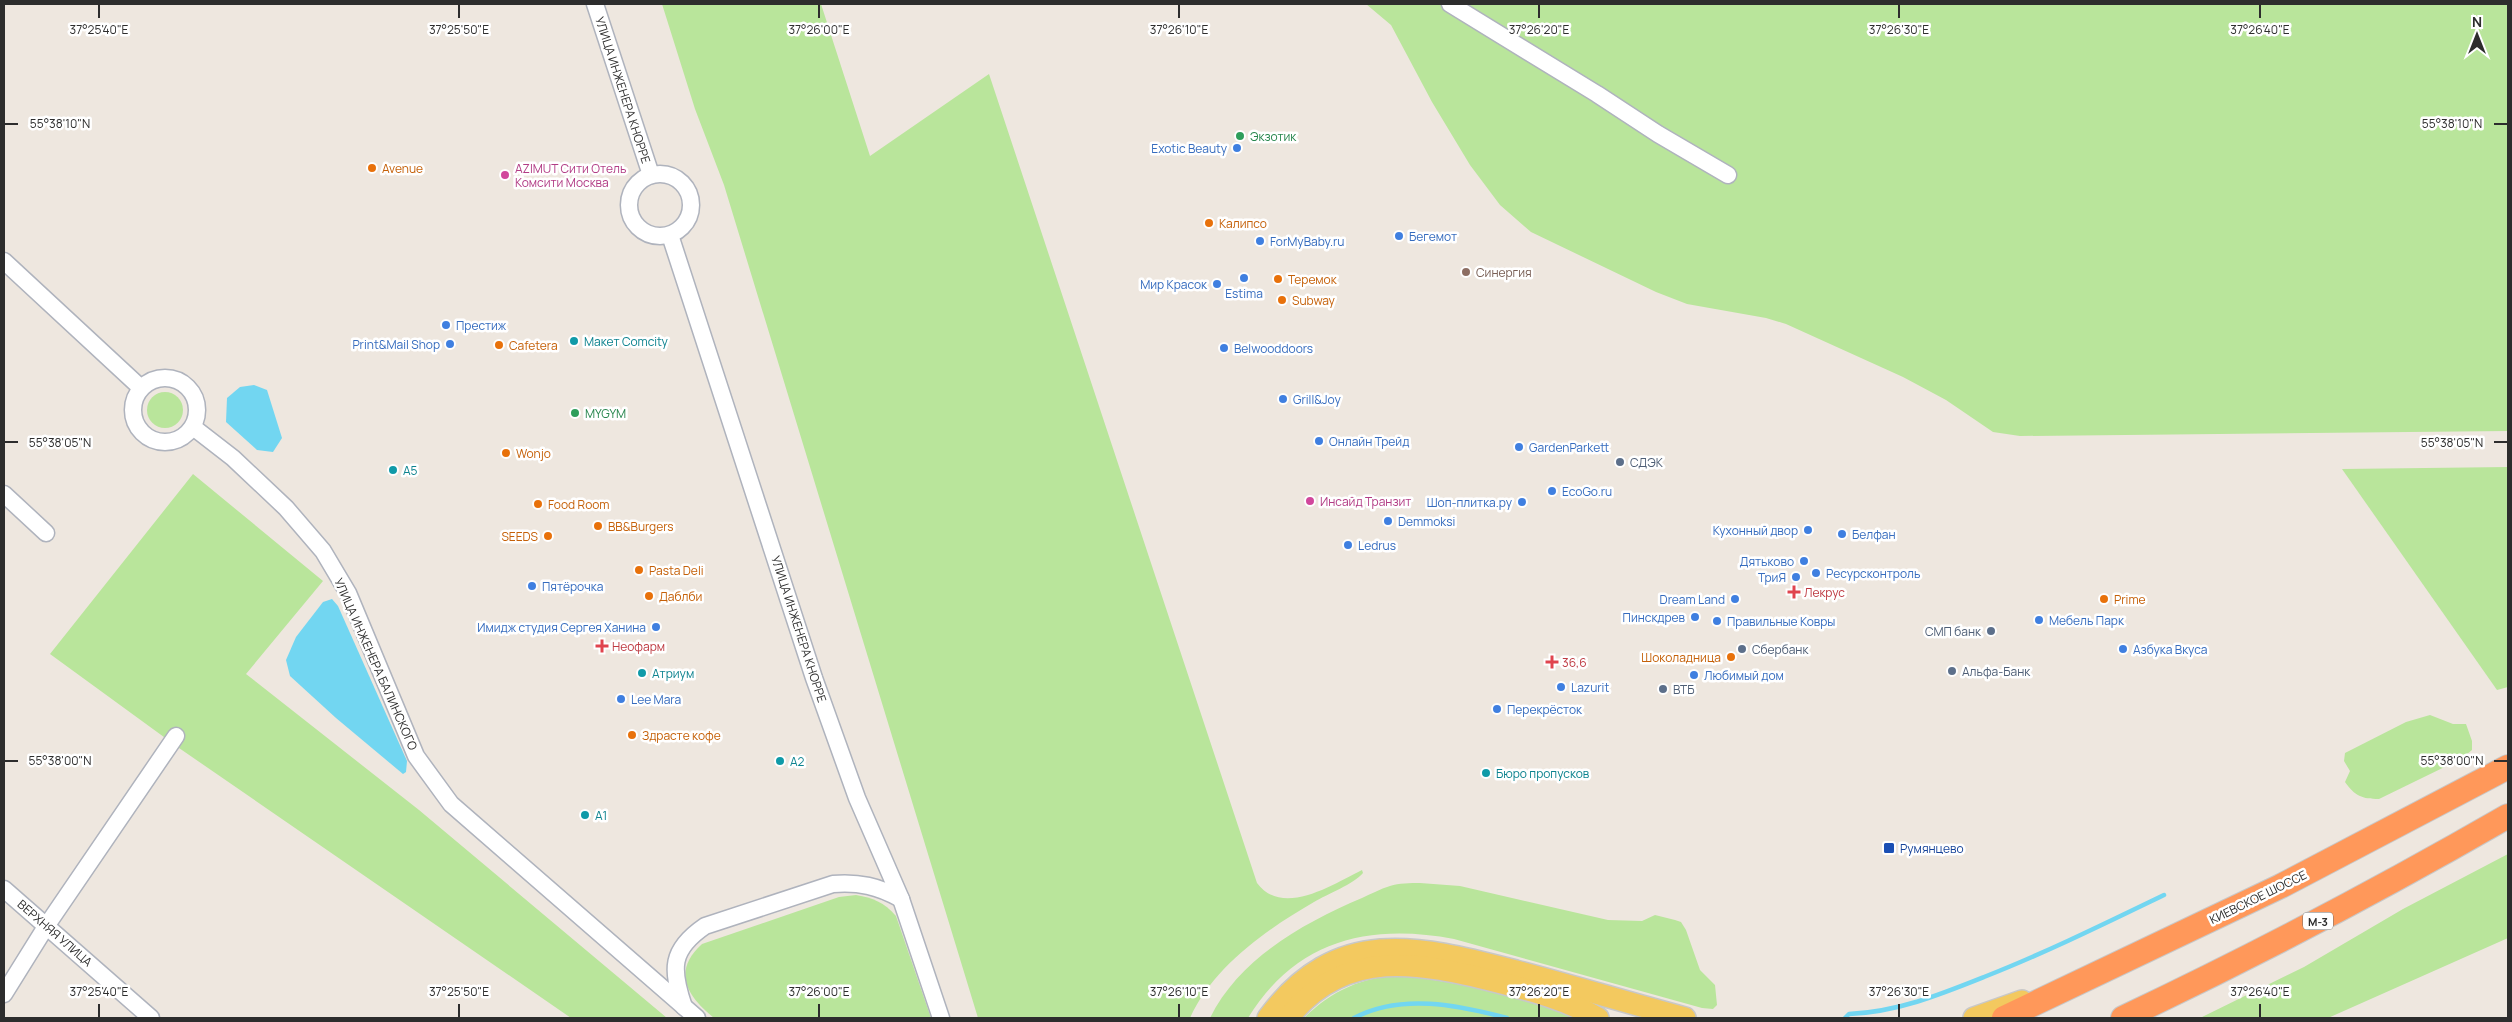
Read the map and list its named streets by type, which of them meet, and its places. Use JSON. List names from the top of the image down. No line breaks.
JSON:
{"streets":{"highway":["КИЕВСКОЕ ШОССЕ","М-3"],"street":["УЛИЦА ИНЖЕНЕРА КНОРРЕ","УЛИЦА ИНЖЕНЕРА БАЛИНСКОГО","ВЕРХНЯЯ УЛИЦА"]},"places":{"other":["Экзотик","Exotic Beauty","Avenue","AZIMUT Сити Отель Комсити Москва","Калипсо","Бегемот","ForMyBaby.ru","Синергия","Estima","Теремок","Мир Красок","Subway","Престиж","Макет Comcity","Print&Mail Shop","Cafetera","Belwooddoors","Grill&Joy","MYGYM","Онлайн Трейд","GardenParkett","Wonjo","СДЭК","А5","EcoGo.ru","Инсайд Транзит","Шоп-плитка.ру","Food Room","Demmoksi","BB&Burgers","Кухонный двор","Белфан","SEEDS","Ledrus","Дятьково","Pasta Deli","Ресурсконтроль","ТриЯ","Пятёрочка","Даблби","Dream Land","Prime","Пинскдрев","Мебель Парк","Правильные Ковры","Имидж студия Сергея Ханина","СМП банк","Сбербанк","Азбука Вкуса","Шоколадница","Альфа-Банк","Атриум","Любимый дом","Lazurit","ВТБ","Lee Mara","Перекрёсток","Здрасте кофе","А2","Бюро пропусков","А1"],"health":["Лекрус","Неофарм","36,6"],"transit":["Румянцево"]},"north":"top","coordinates":["37°25'40\"E","37°25'50\"E","37°26'00\"E","37°26'10\"E","37°26'20\"E","37°26'30\"E","37°26'40\"E","55°38'10\"N","55°38'05\"N","55°38'00\"N"]}
